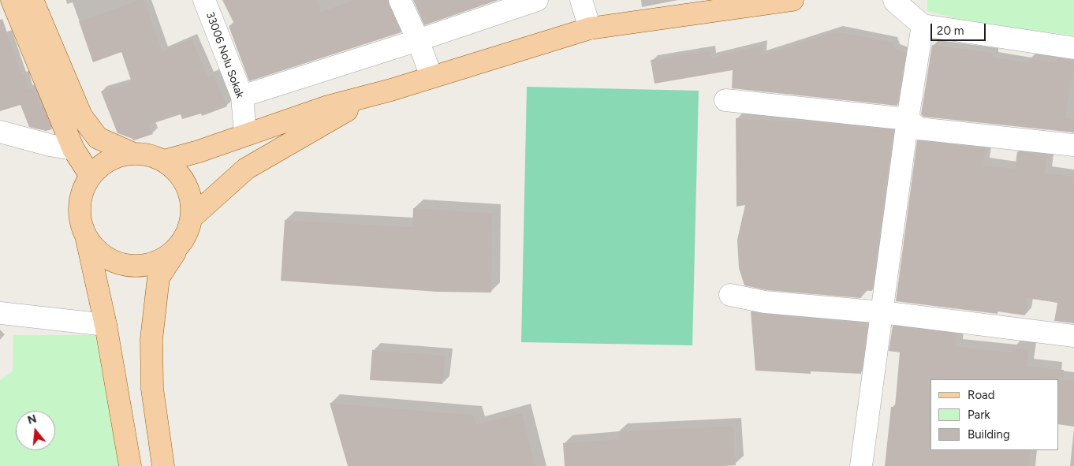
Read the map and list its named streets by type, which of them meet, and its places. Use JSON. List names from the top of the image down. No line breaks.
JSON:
{"streets":{"street":["33006 Nolu Sokak"]},"legend":["Road","Park","Building"],"scale_bar":"20 m","north":"top"}
